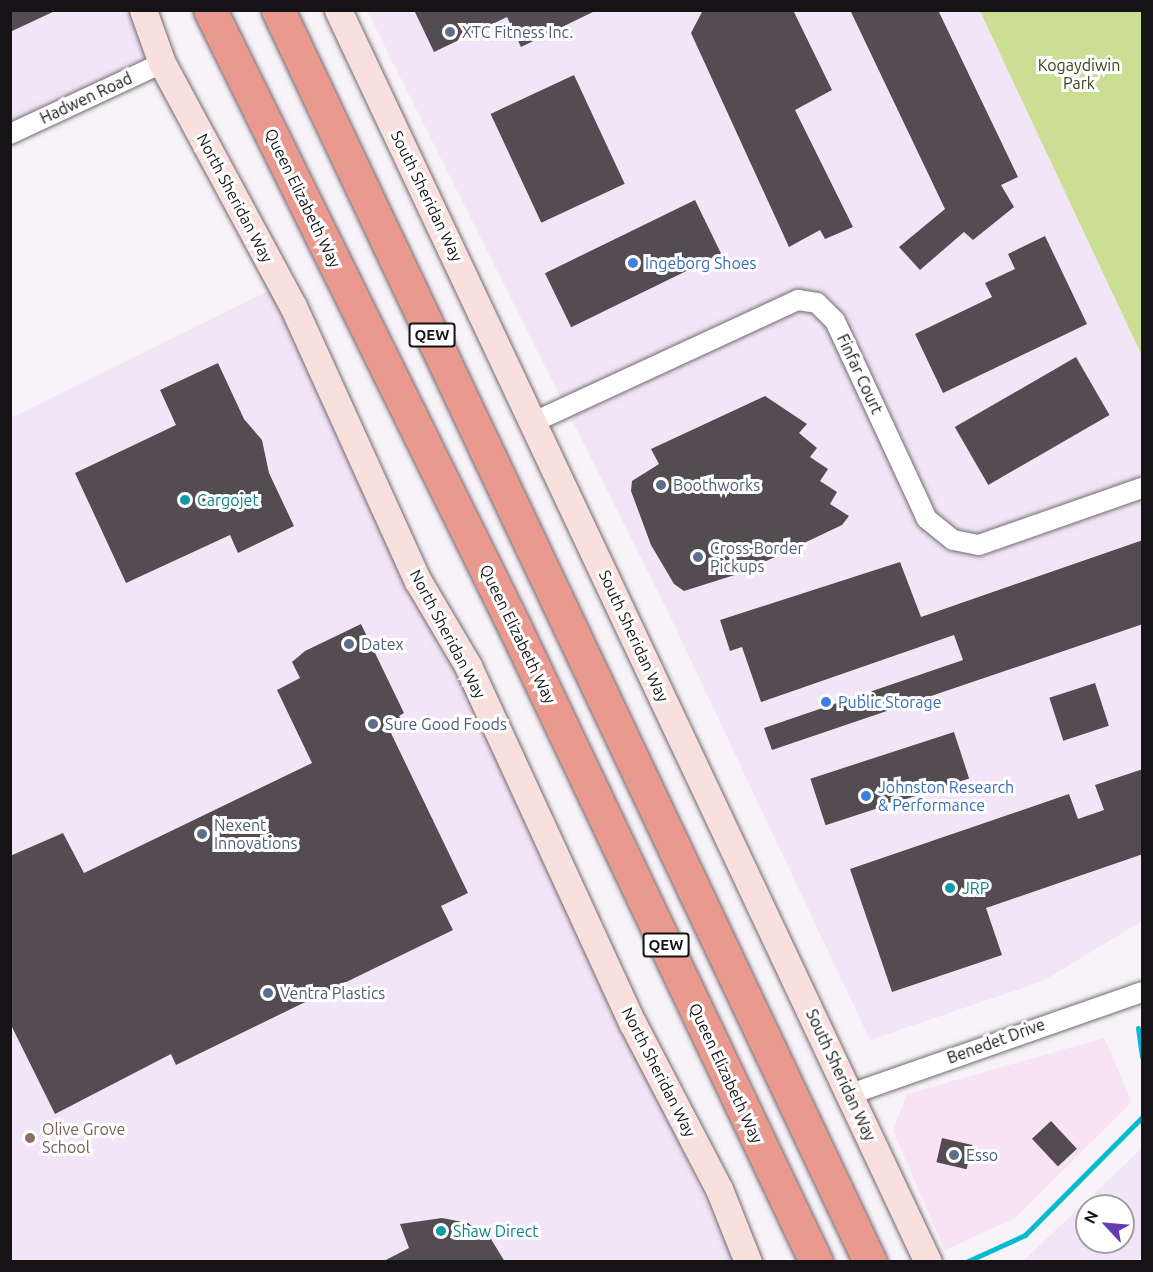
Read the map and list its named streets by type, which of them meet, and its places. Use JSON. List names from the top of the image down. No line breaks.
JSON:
{"streets":{"highway":["Queen Elizabeth Way","QEW"],"street":["Hadwen Road","South Sheridan Way","North Sheridan Way","Finfar Court","Benedet Drive"]},"crossings":[["Hadwen Road","North Sheridan Way"],["South Sheridan Way","Finfar Court"],["South Sheridan Way","Benedet Drive"]],"parks":["Kogaydiwin Park"],"places":["XTC Fitness Inc.","Ingeborg Shoes","Boothworks","Cargojet","Cross-Border Pickups","Datex","Public Storage","Sure Good Foods","Johnston Research & Performance","Nexent Innovations","JRP","Ventra Plastics","Olive Grove School","Esso","Shaw Direct"],"north":"top left"}
